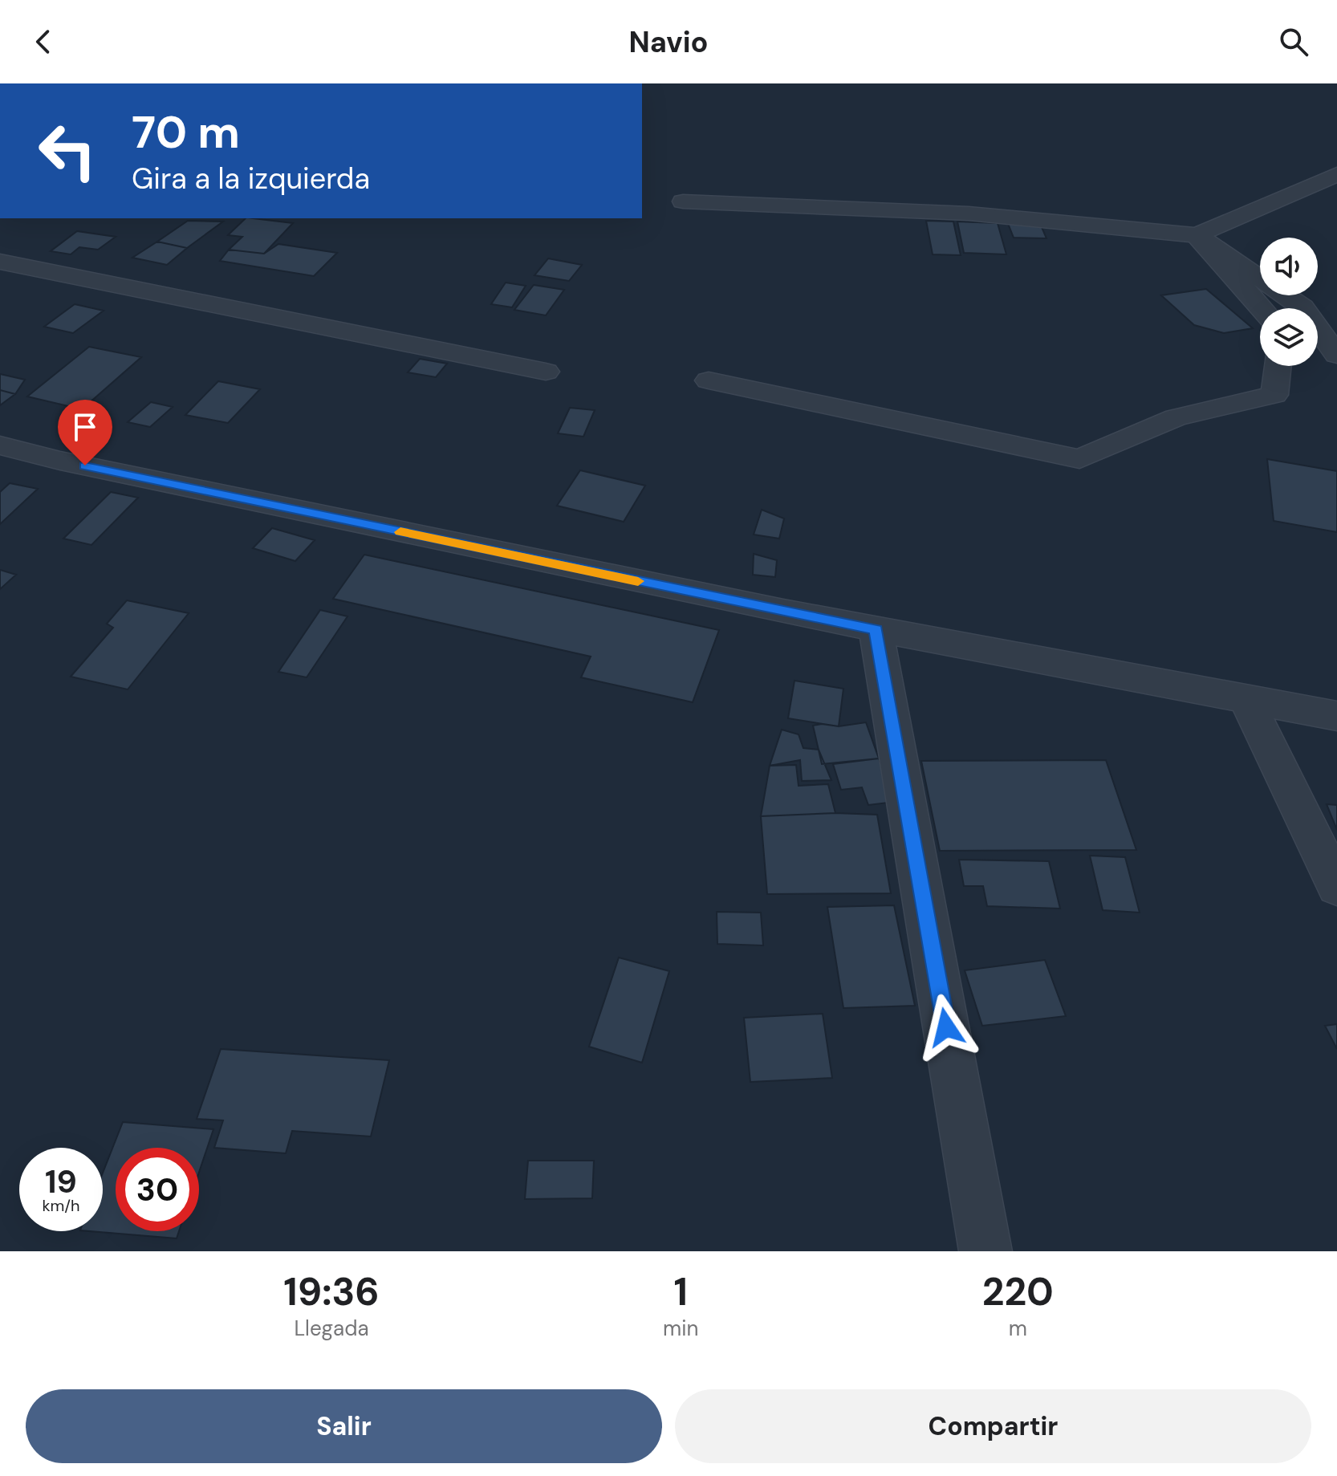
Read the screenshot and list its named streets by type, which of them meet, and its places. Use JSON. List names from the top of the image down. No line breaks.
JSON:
{"page":{"header":"Navio","turn":["70 m","Gira a la izquierda"],"speed":"19 km/h","limit":"30","eta":["19:36","Llegada","1","min","220","m"],"buttons":["Salir","Compartir"]}}
